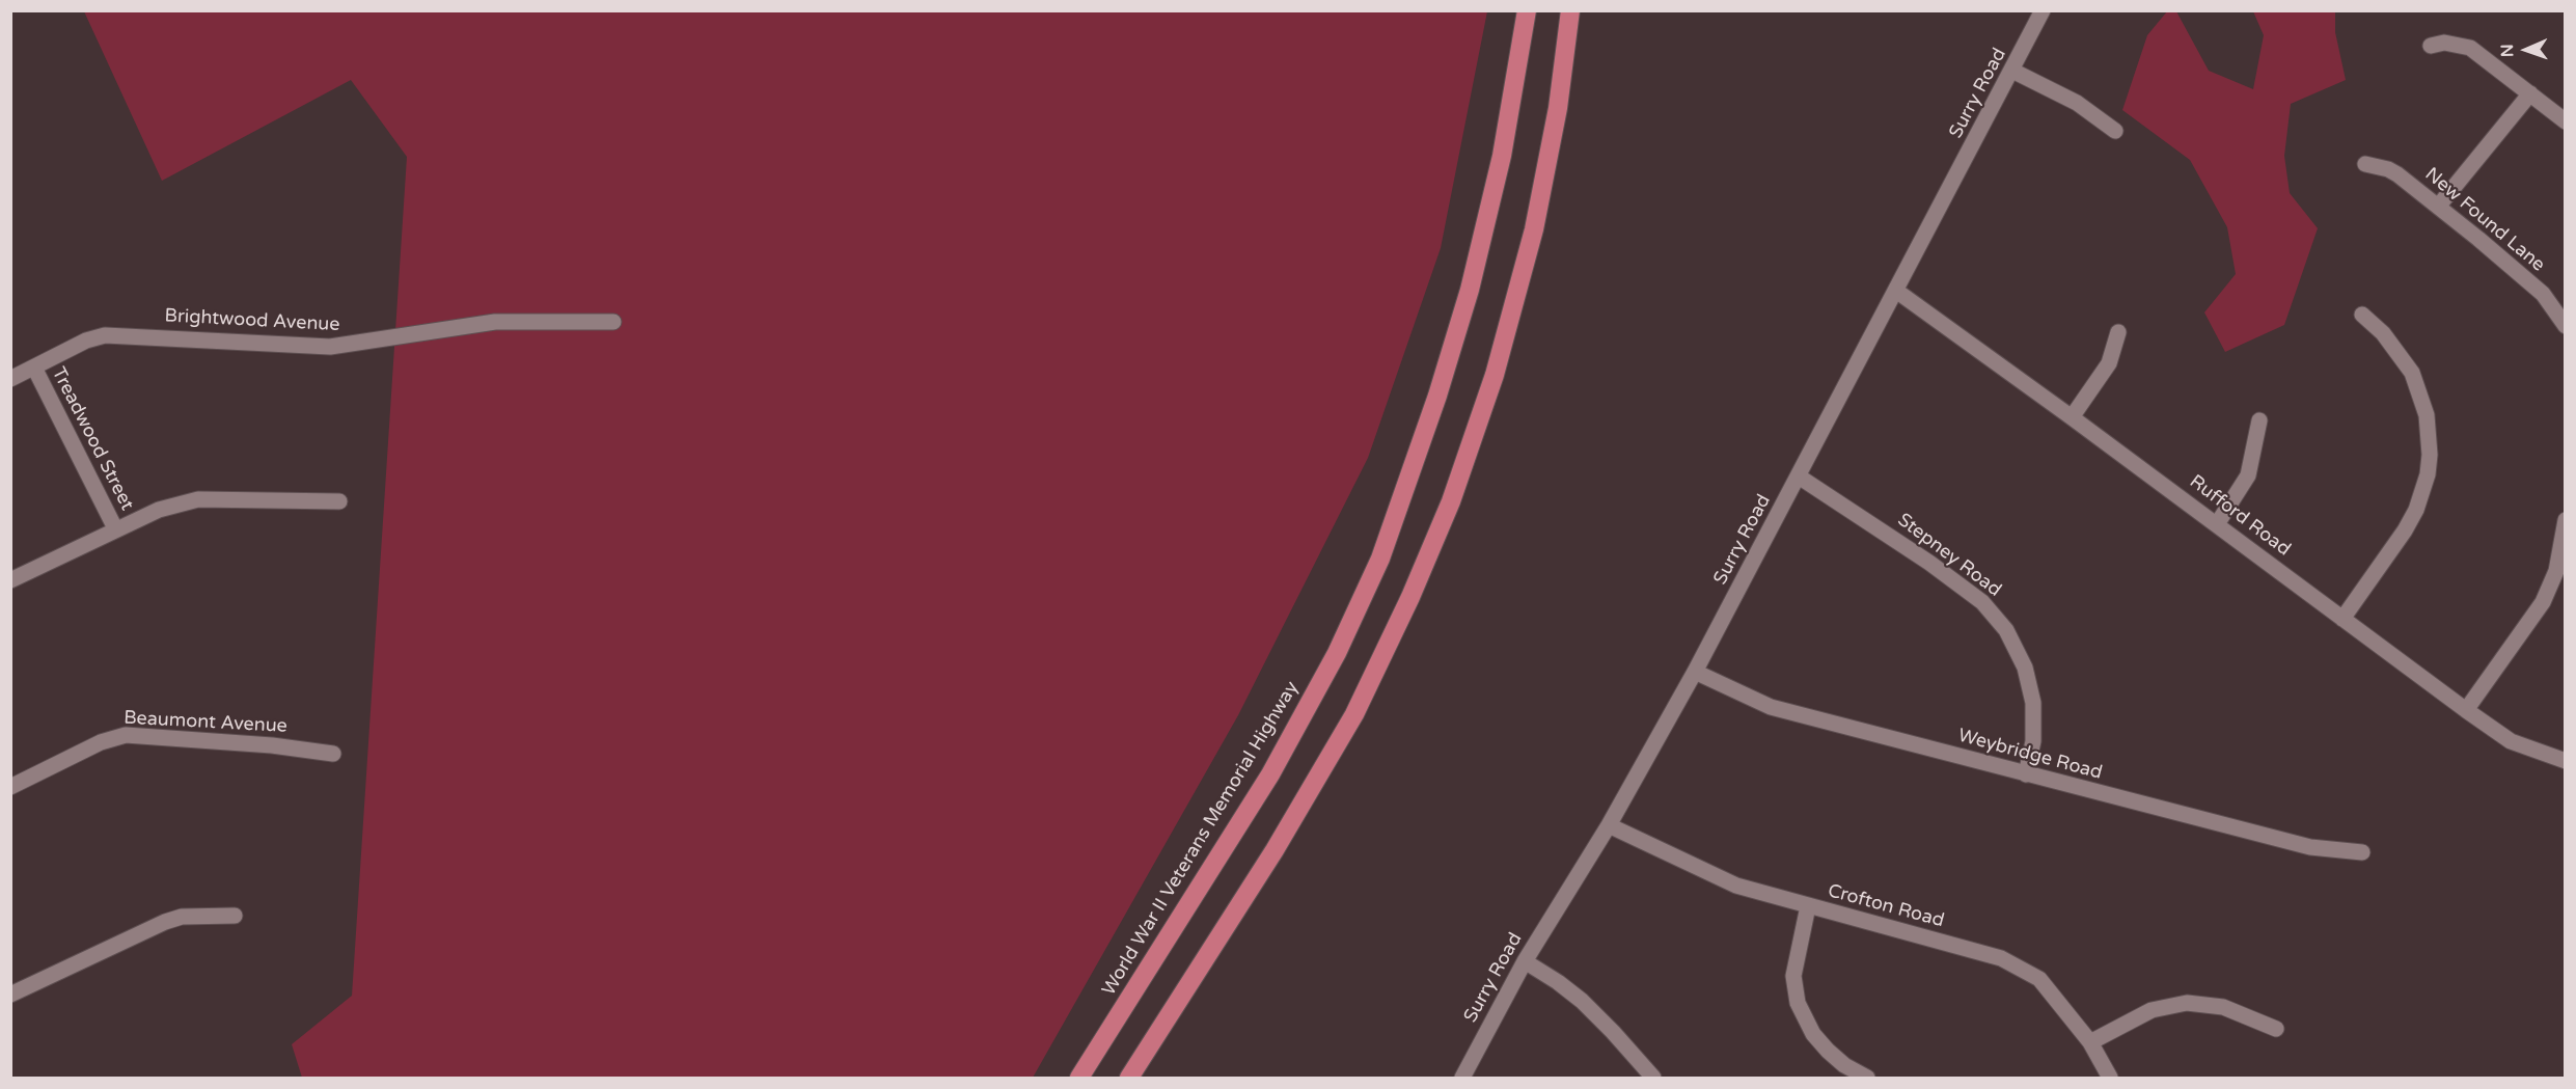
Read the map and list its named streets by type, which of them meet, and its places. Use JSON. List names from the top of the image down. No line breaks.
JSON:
{"streets":{"highway":["World War II Veterans Memorial Highway"],"street":["Surry Road","New Found Lane","Brightwood Avenue","Treadwood Street","Rufford Road","Stepney Road","Beaumont Avenue","Weybridge Road","Crofton Road"]},"crossings":[["Surry Road","Rufford Road"],["Surry Road","Stepney Road"],["Surry Road","Weybridge Road"],["Surry Road","Crofton Road"],["Brightwood Avenue","Treadwood Street"],["Stepney Road","Weybridge Road"]],"north":"left"}
